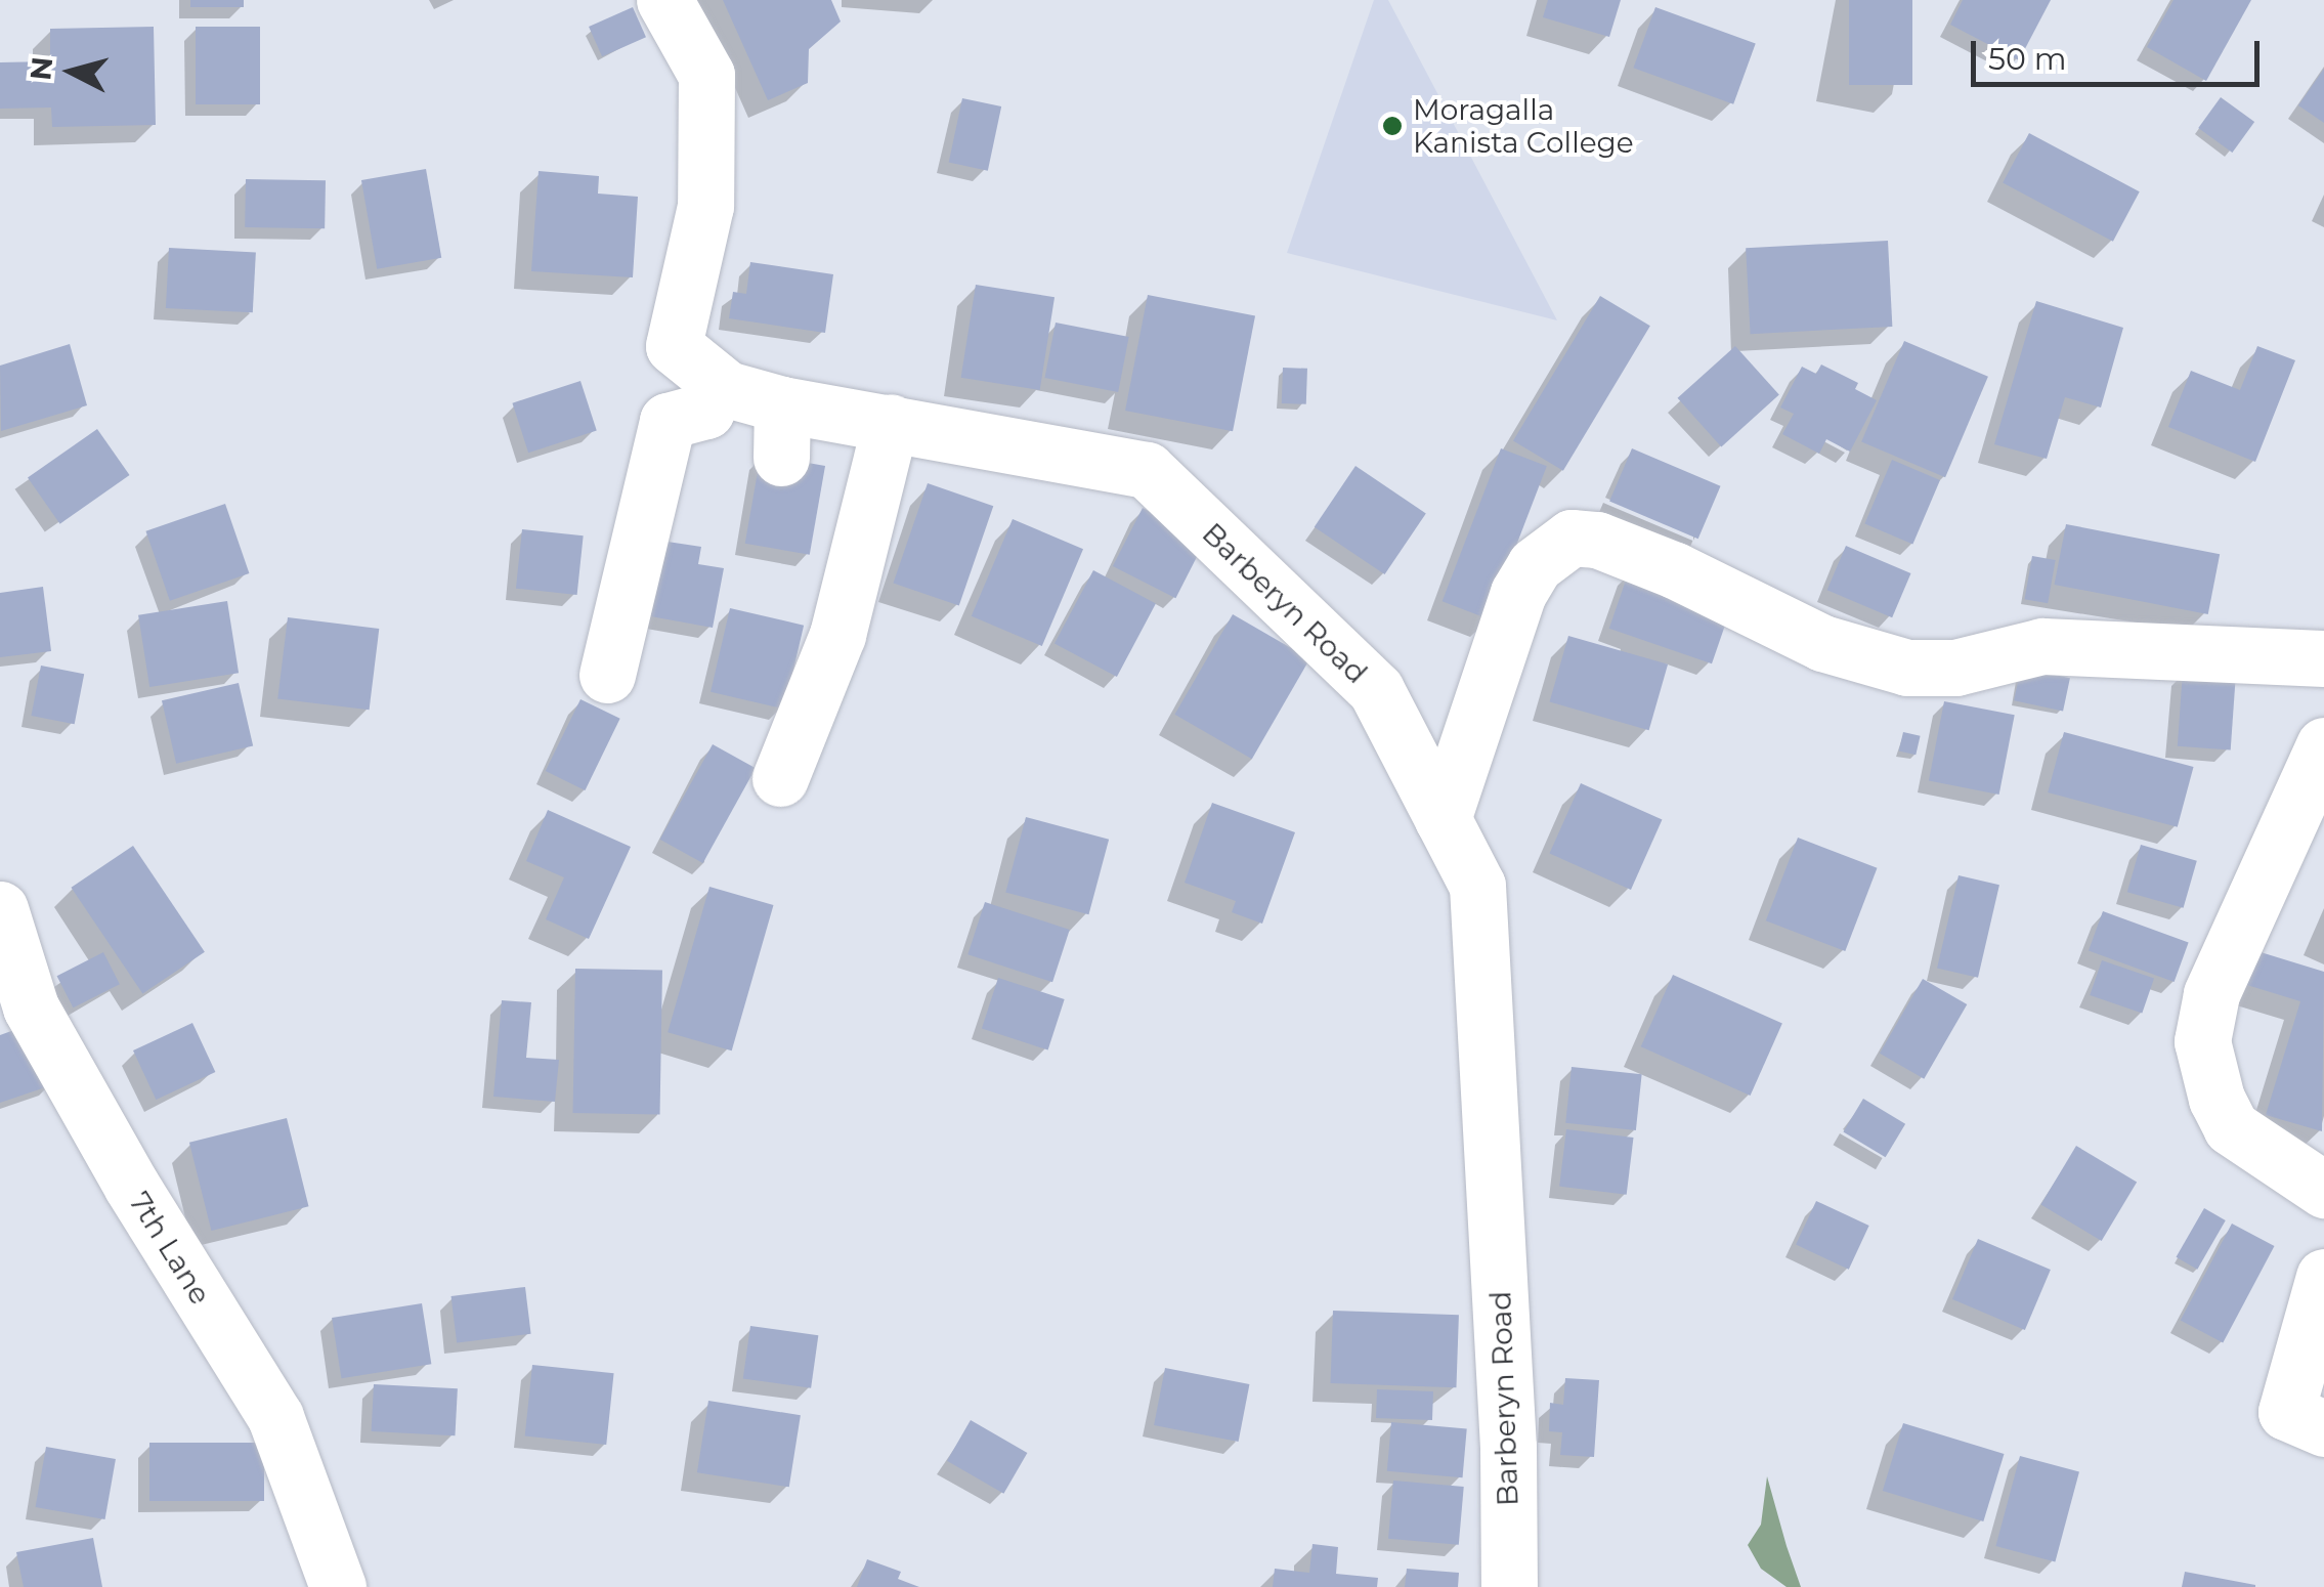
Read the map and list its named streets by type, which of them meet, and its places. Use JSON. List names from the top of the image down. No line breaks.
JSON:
{"streets":{"street":["Barberyn Road","7th Lane"]},"places":["Moragalla Kanista College"],"scale_bar":"50 m","north":"left"}
